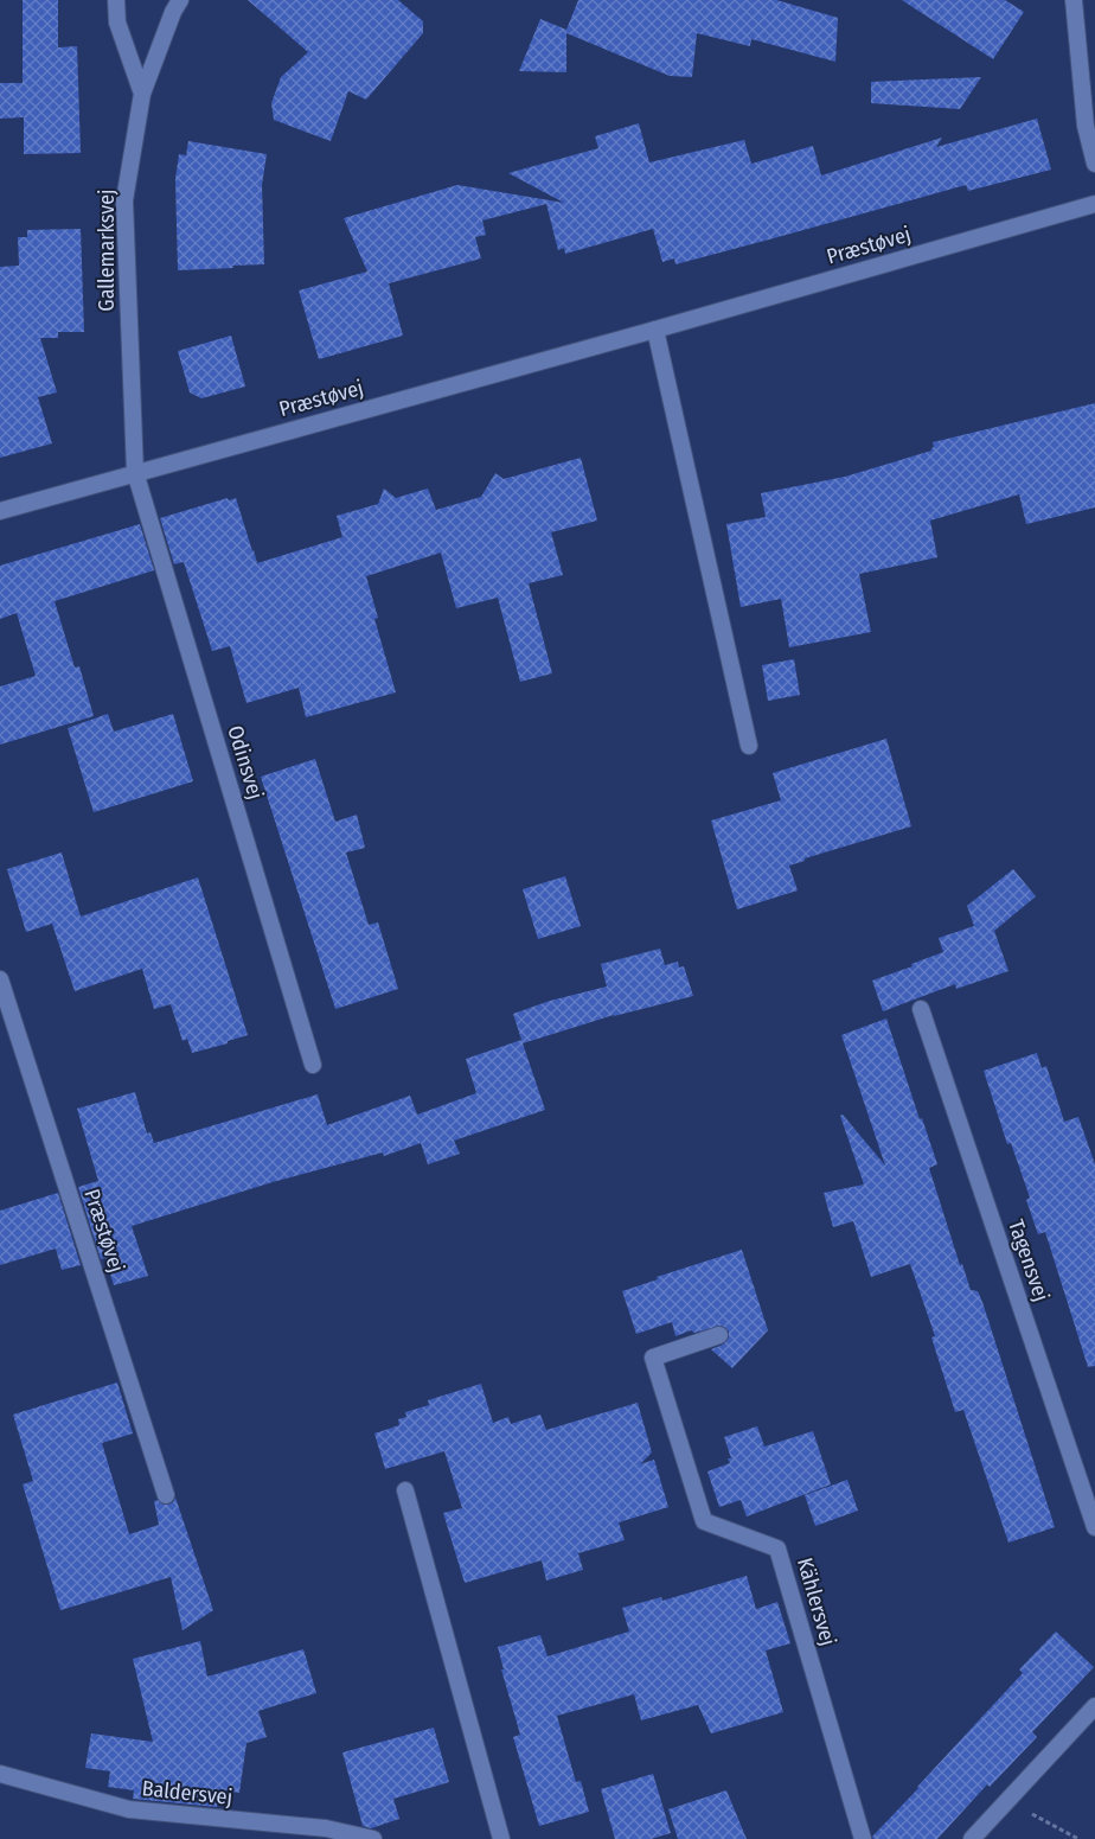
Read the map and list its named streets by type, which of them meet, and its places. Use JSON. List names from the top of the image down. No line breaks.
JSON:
{"streets":{"street":["Præstøvej","Gallemarksvej","Odinsvej","Tagensvej","Kählersvej","Baldersvej"]},"crossings":[["Præstøvej","Gallemarksvej"],["Præstøvej","Odinsvej"],["Gallemarksvej","Odinsvej"]]}
